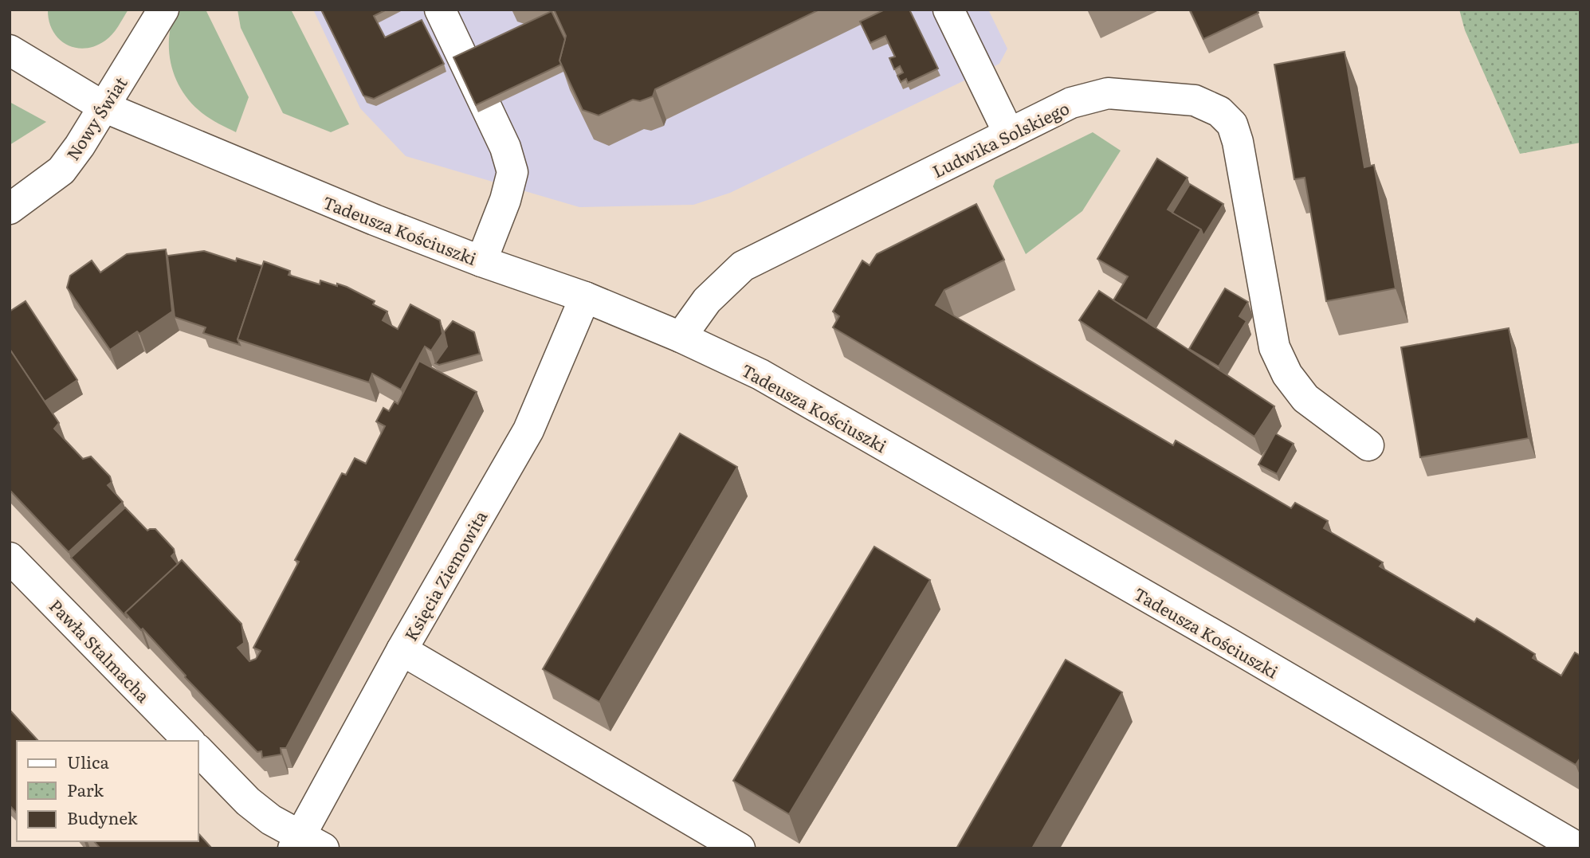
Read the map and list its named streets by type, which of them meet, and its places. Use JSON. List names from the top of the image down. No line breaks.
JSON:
{"streets":{"street":["Nowy Świat","Ludwika Solskiego","Tadeusza Kościuszki","Księcia Ziemowita","Pawła Stalmacha"]},"crossings":[["Nowy Świat","Tadeusza Kościuszki"],["Ludwika Solskiego","Tadeusza Kościuszki"],["Tadeusza Kościuszki","Księcia Ziemowita"]],"legend":["Ulica","Park","Budynek"]}
